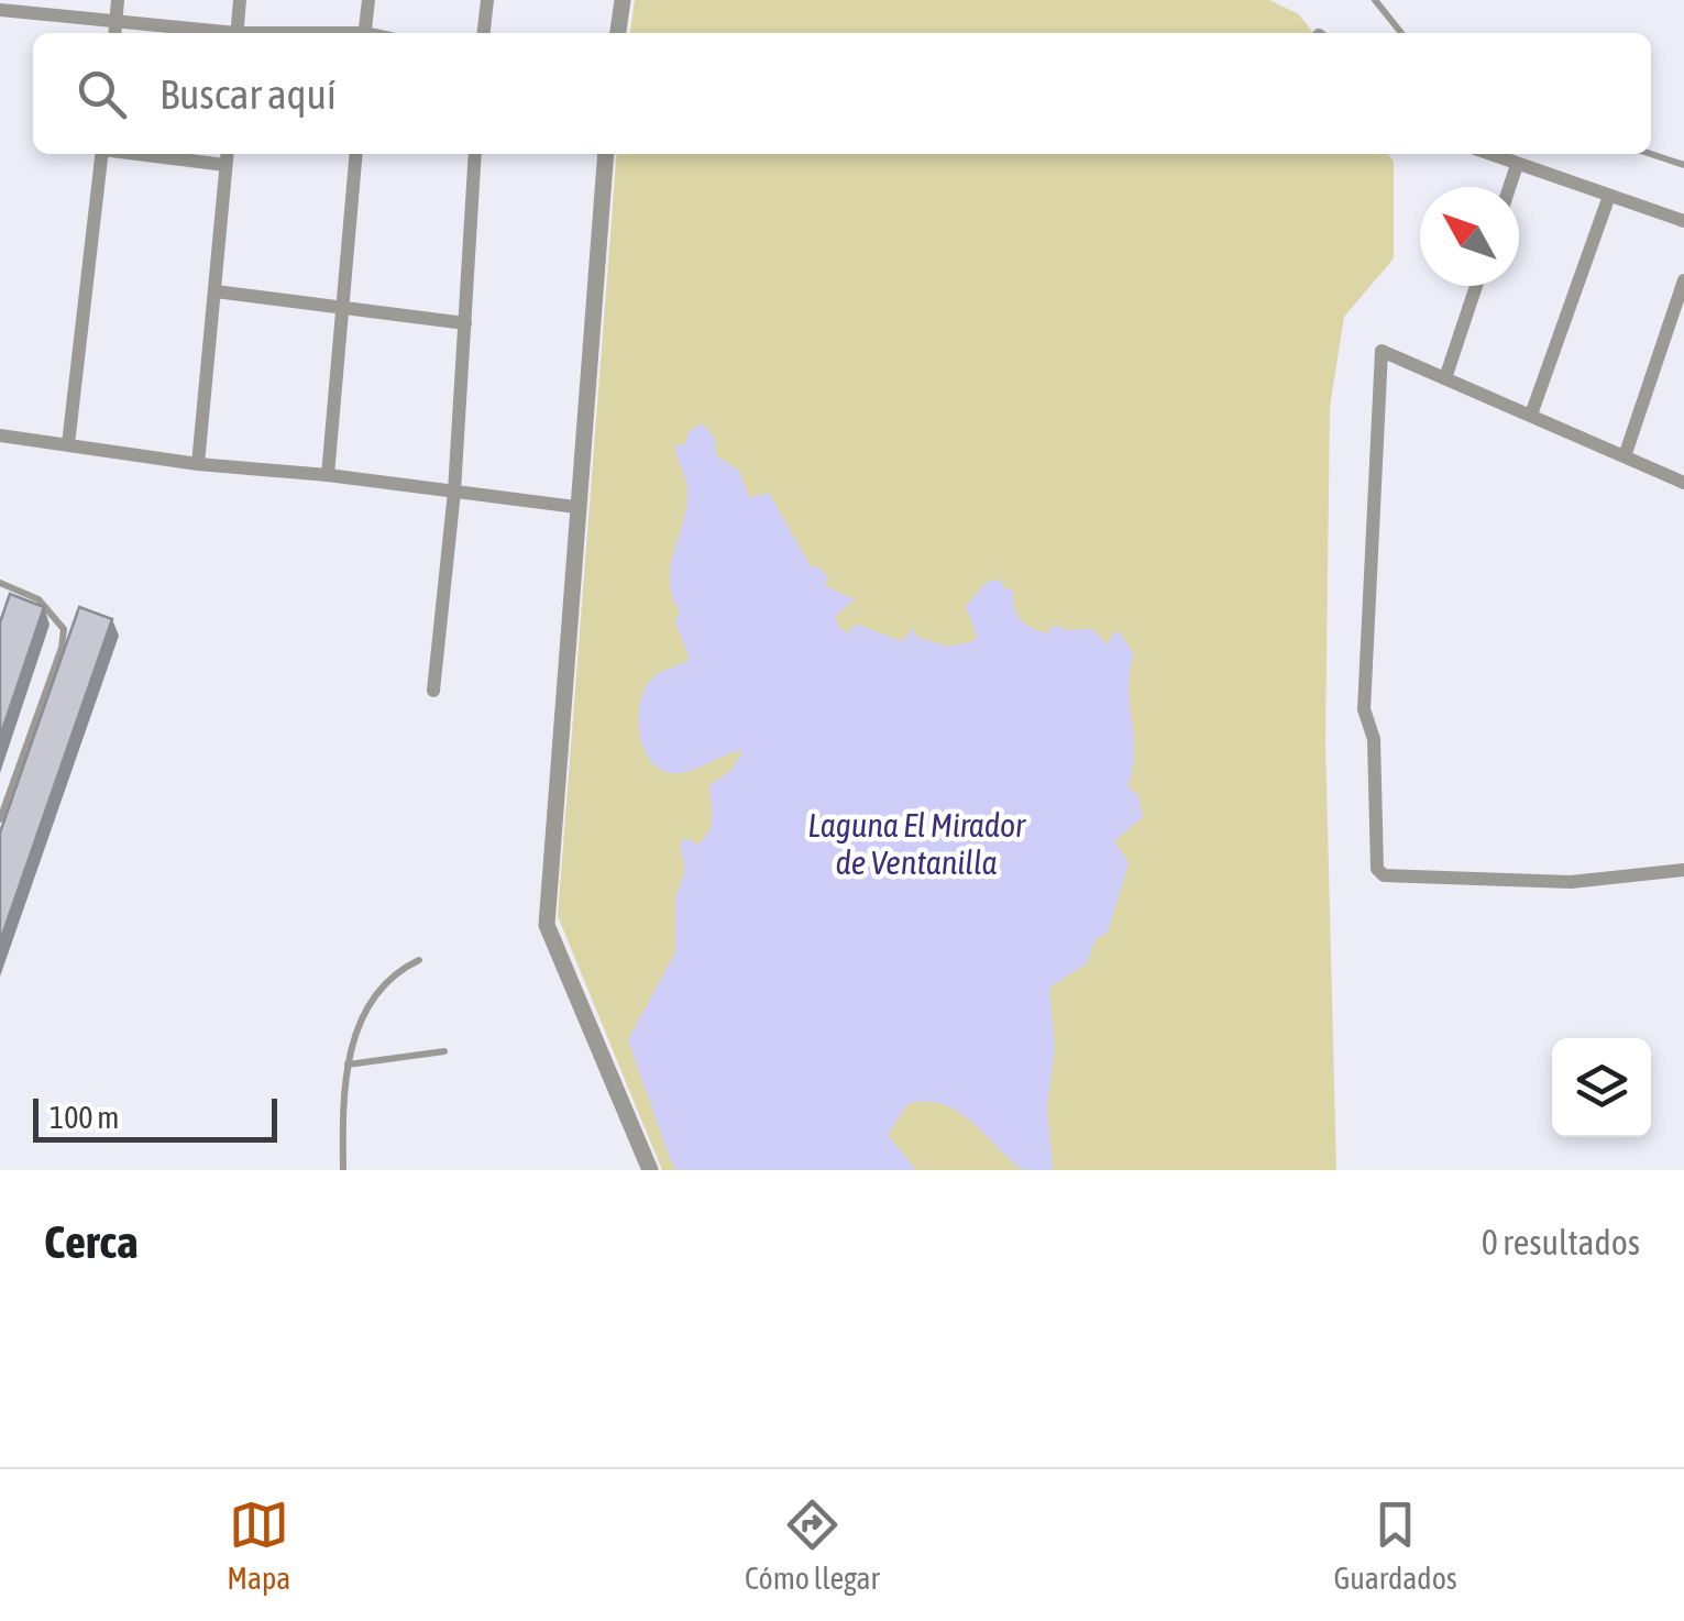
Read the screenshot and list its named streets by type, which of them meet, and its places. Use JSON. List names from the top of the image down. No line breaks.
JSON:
{"water":["Laguna El Mirador de Ventanilla"],"scale_bar":"100 m","north":"top left","page":{"search":"Buscar aquí","scale":"100 m","heading":["Cerca","0 resultados"],"nav":["Mapa","Cómo llegar","Guardados"]}}
